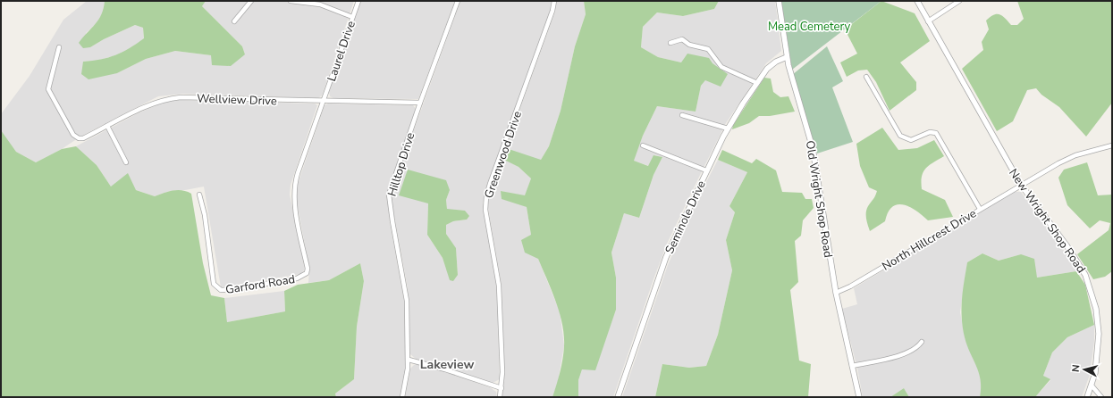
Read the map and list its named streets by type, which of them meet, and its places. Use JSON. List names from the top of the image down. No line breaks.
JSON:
{"streets":{"street":["Laurel Drive","Wellview Drive","Greenwood Drive","Hilltop Drive","Old Wright Shop Road","Seminole Drive","New Wright Shop Road","North Hillcrest Drive","Garford Road"]},"crossings":[["Laurel Drive","Wellview Drive"],["Laurel Drive","Garford Road"],["Wellview Drive","Hilltop Drive"],["Wellview Drive","Garford Road"],["Old Wright Shop Road","Seminole Drive"],["Old Wright Shop Road","North Hillcrest Drive"],["New Wright Shop Road","North Hillcrest Drive"]],"districts":["Lakeview"],"parks":["Mead Cemetery"],"north":"left"}
